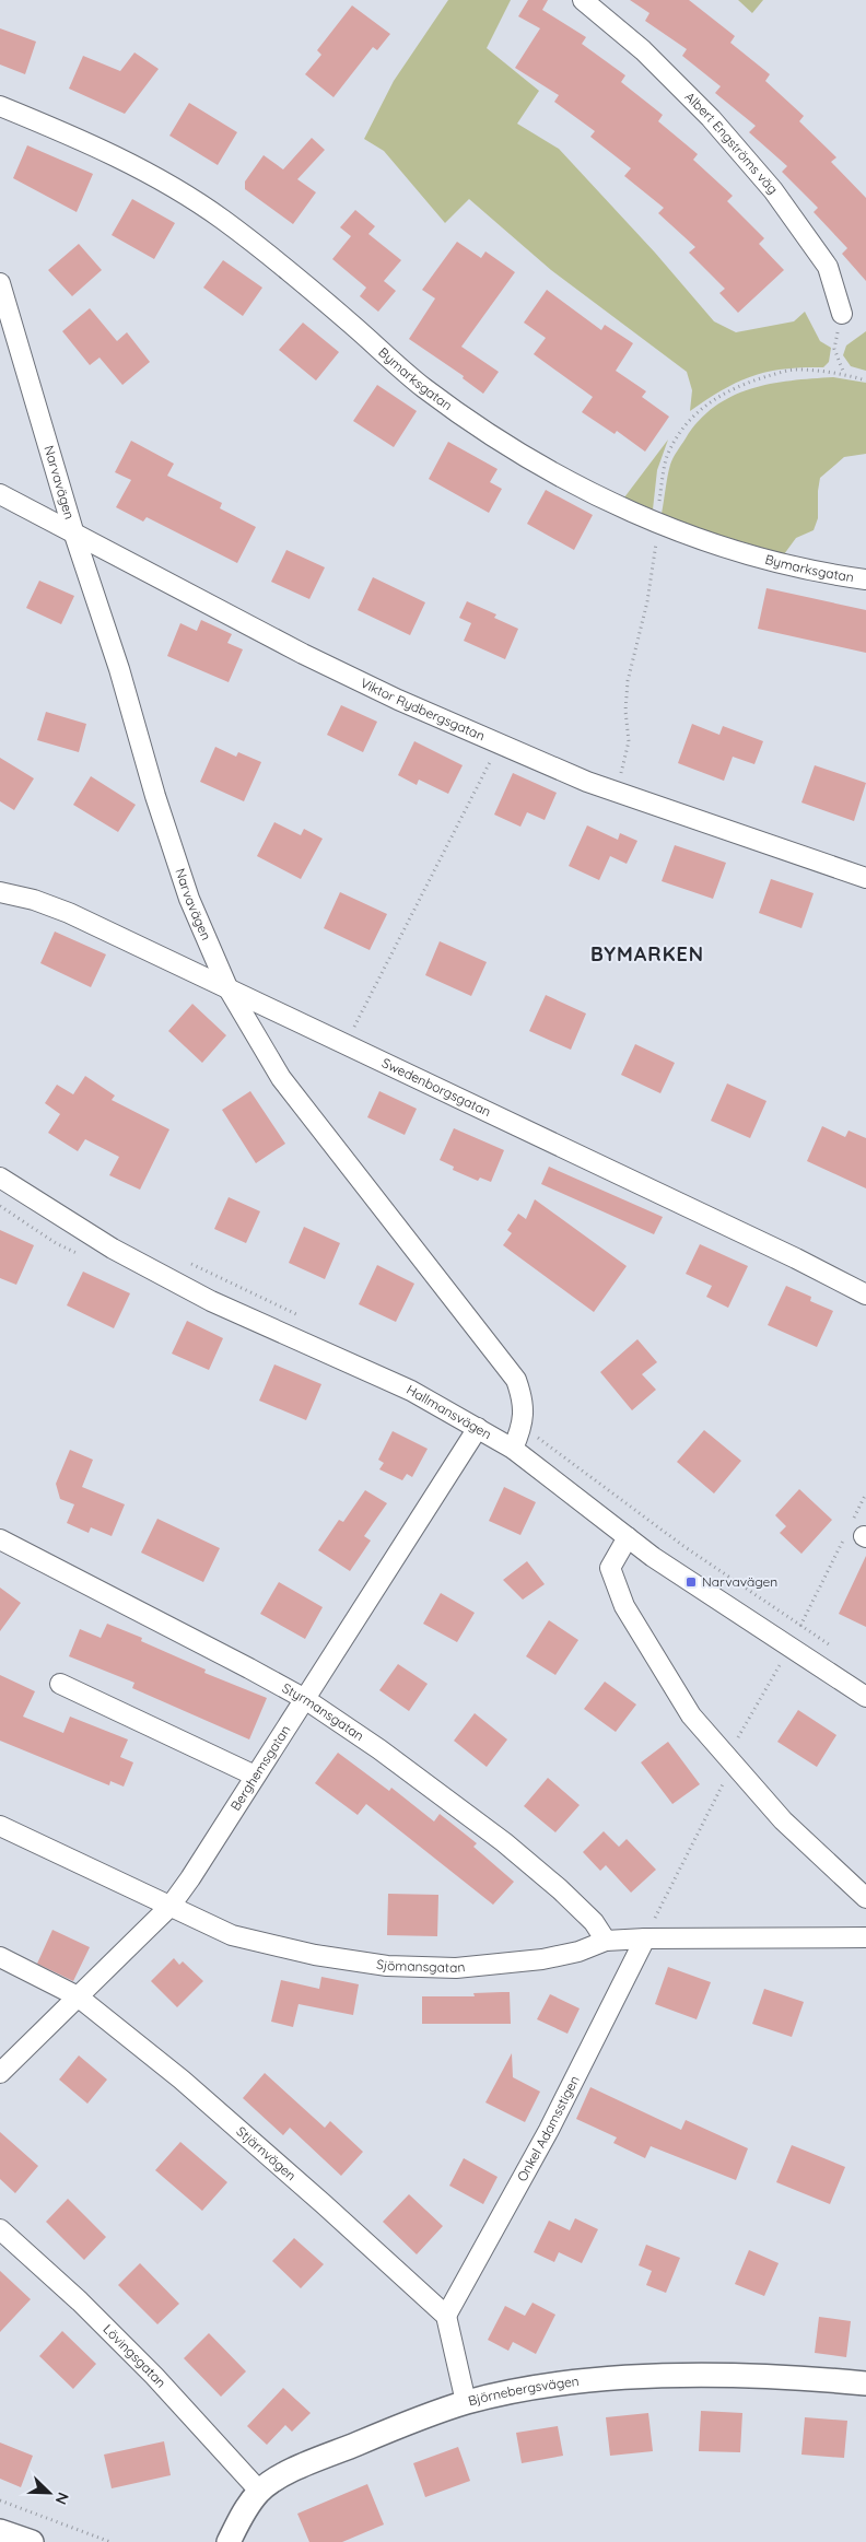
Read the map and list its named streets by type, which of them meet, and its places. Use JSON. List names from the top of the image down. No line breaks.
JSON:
{"streets":{"street":["Albert Engströms väg","Bymarksgatan","Narvavägen","Viktor Rydbergsgatan","Swedenborgsgatan","Hallmansvägen","Styrmansgatan","Berghemsgatan","Sjömansgatan","Onkel Adamsstigen","Stjärnvägen","Lövingsgatan","Björnebergsvägen"]},"crossings":[["Narvavägen","Viktor Rydbergsgatan"],["Narvavägen","Swedenborgsgatan"],["Narvavägen","Hallmansvägen"],["Hallmansvägen","Berghemsgatan"],["Styrmansgatan","Berghemsgatan"],["Styrmansgatan","Sjömansgatan"],["Berghemsgatan","Sjömansgatan"],["Berghemsgatan","Stjärnvägen"],["Sjömansgatan","Onkel Adamsstigen"],["Onkel Adamsstigen","Stjärnvägen"],["Lövingsgatan","Björnebergsvägen"]],"districts":["BYMARKEN"],"places":{"transit":["Narvavägen"]},"north":"bottom right"}
